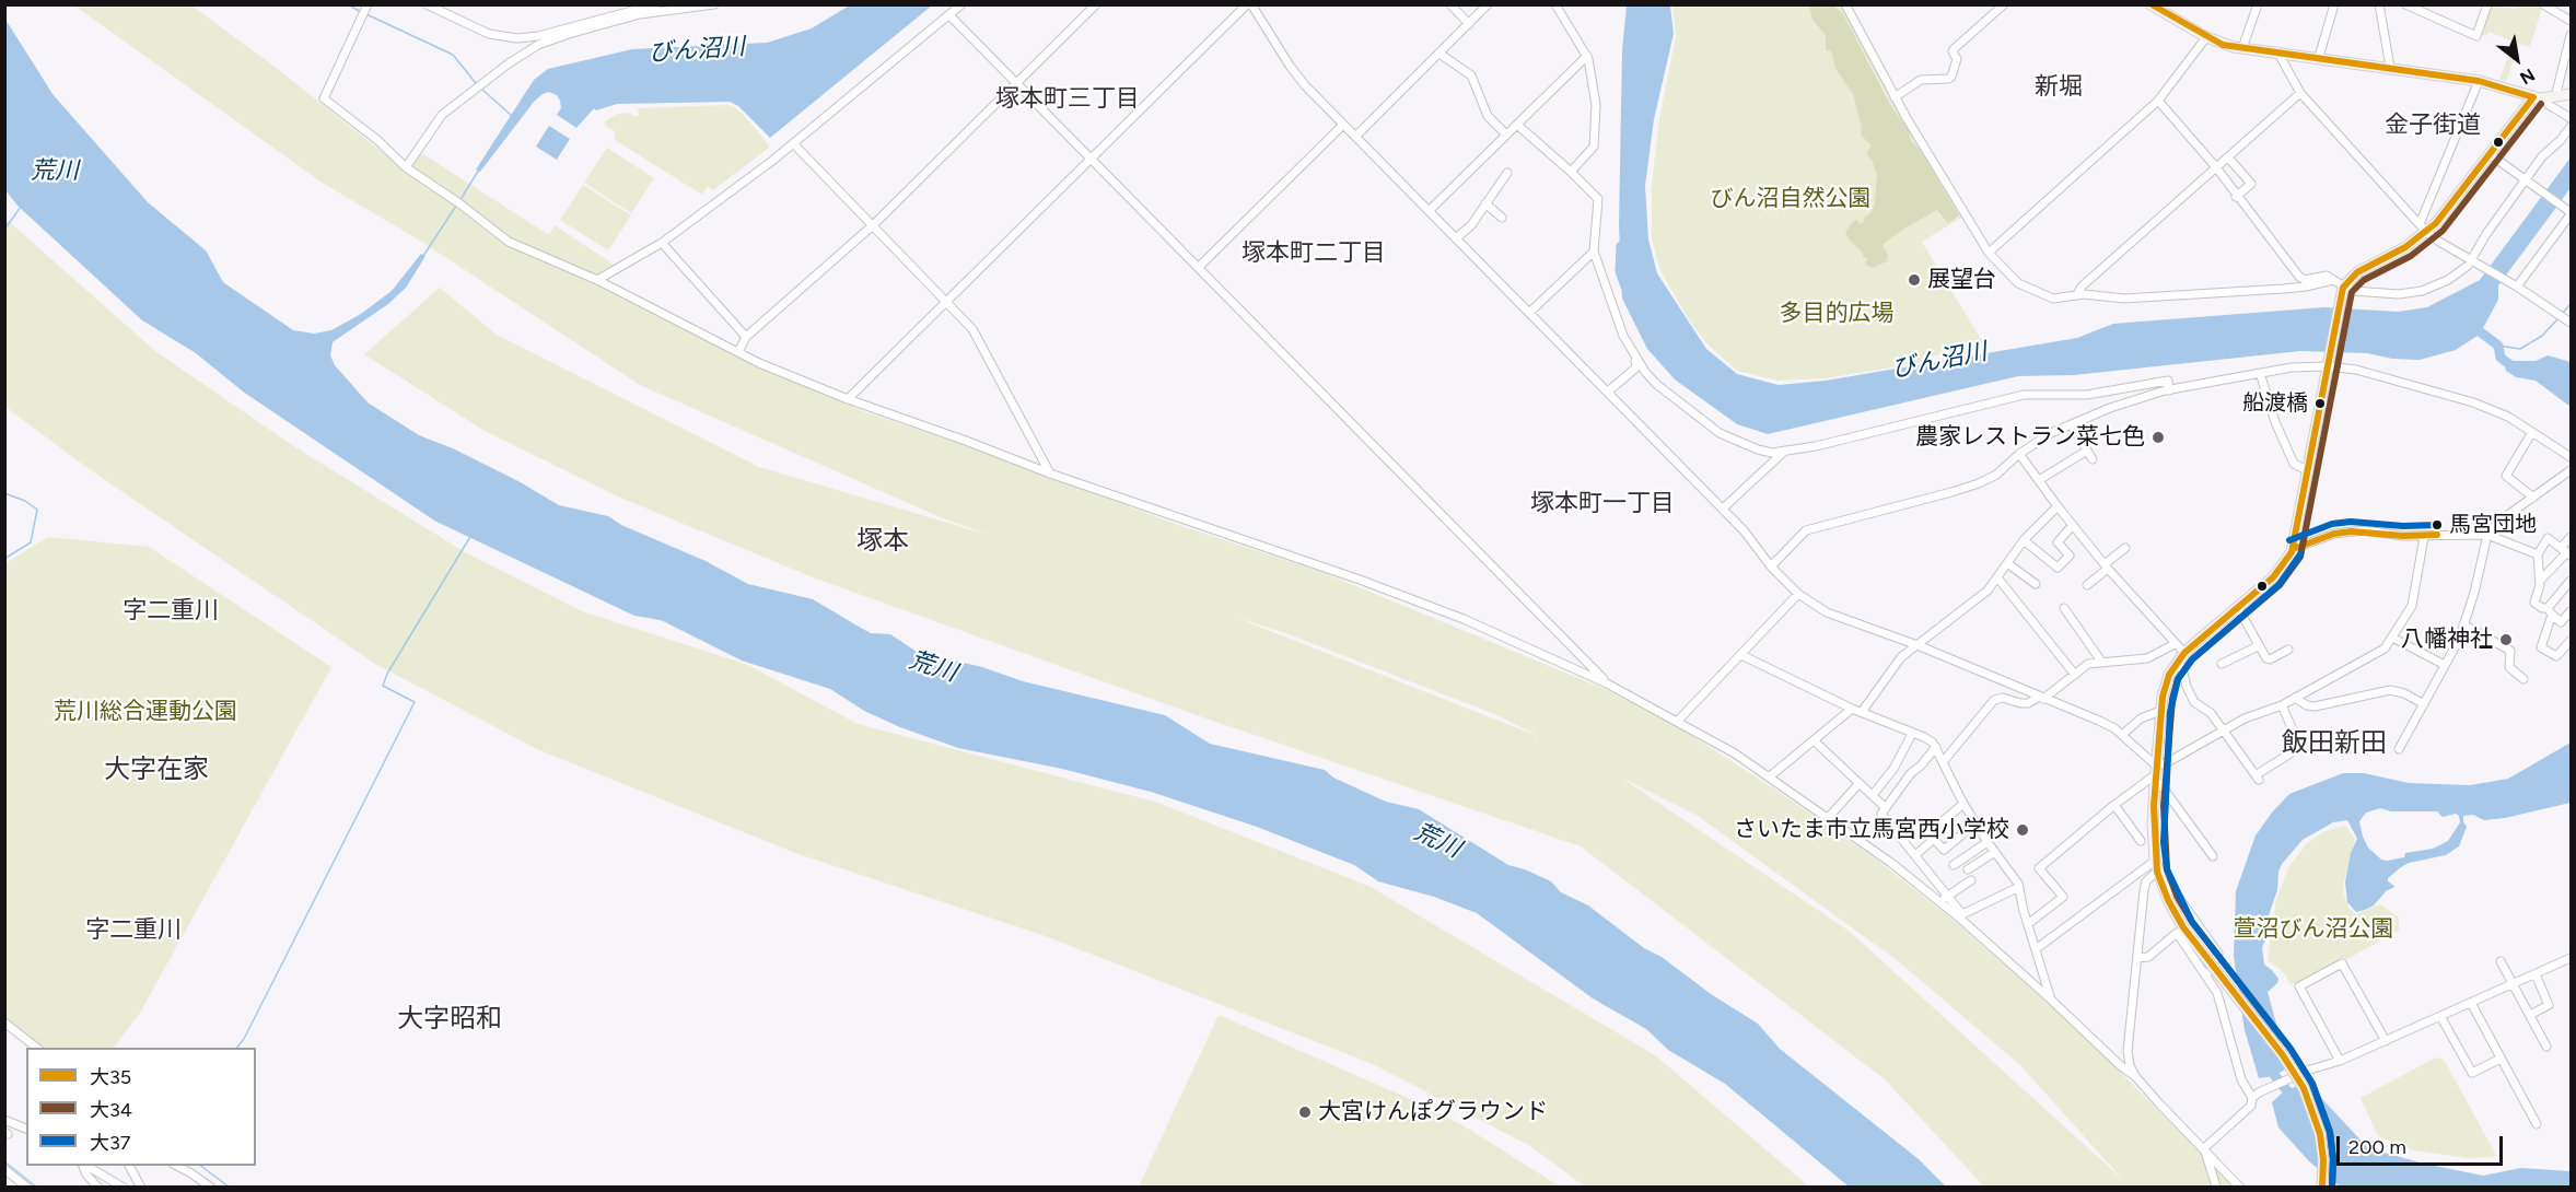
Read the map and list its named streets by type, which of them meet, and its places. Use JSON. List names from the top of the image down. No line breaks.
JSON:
{"districts":["新堀","塚本町三丁目","金子街道","塚本町二丁目","塚本町一丁目","塚本","字二重川","飯田新田","大字在家","字二重川","大字昭和"],"water":["びん沼川","荒川"],"parks":["びん沼自然公園","多目的広場","荒川総合運動公園","萱沼びん沼公園"],"places":["展望台","船渡橋","農家レストラン菜七色","馬宮団地","八幡神社","さいたま市立馬宮西小学校","大宮けんぽグラウンド"],"lines":["transit line 大35","transit line 大34","transit line 大37"],"legend":["大35","大34","大37"],"scale_bar":"200 m","north":"bottom right"}
